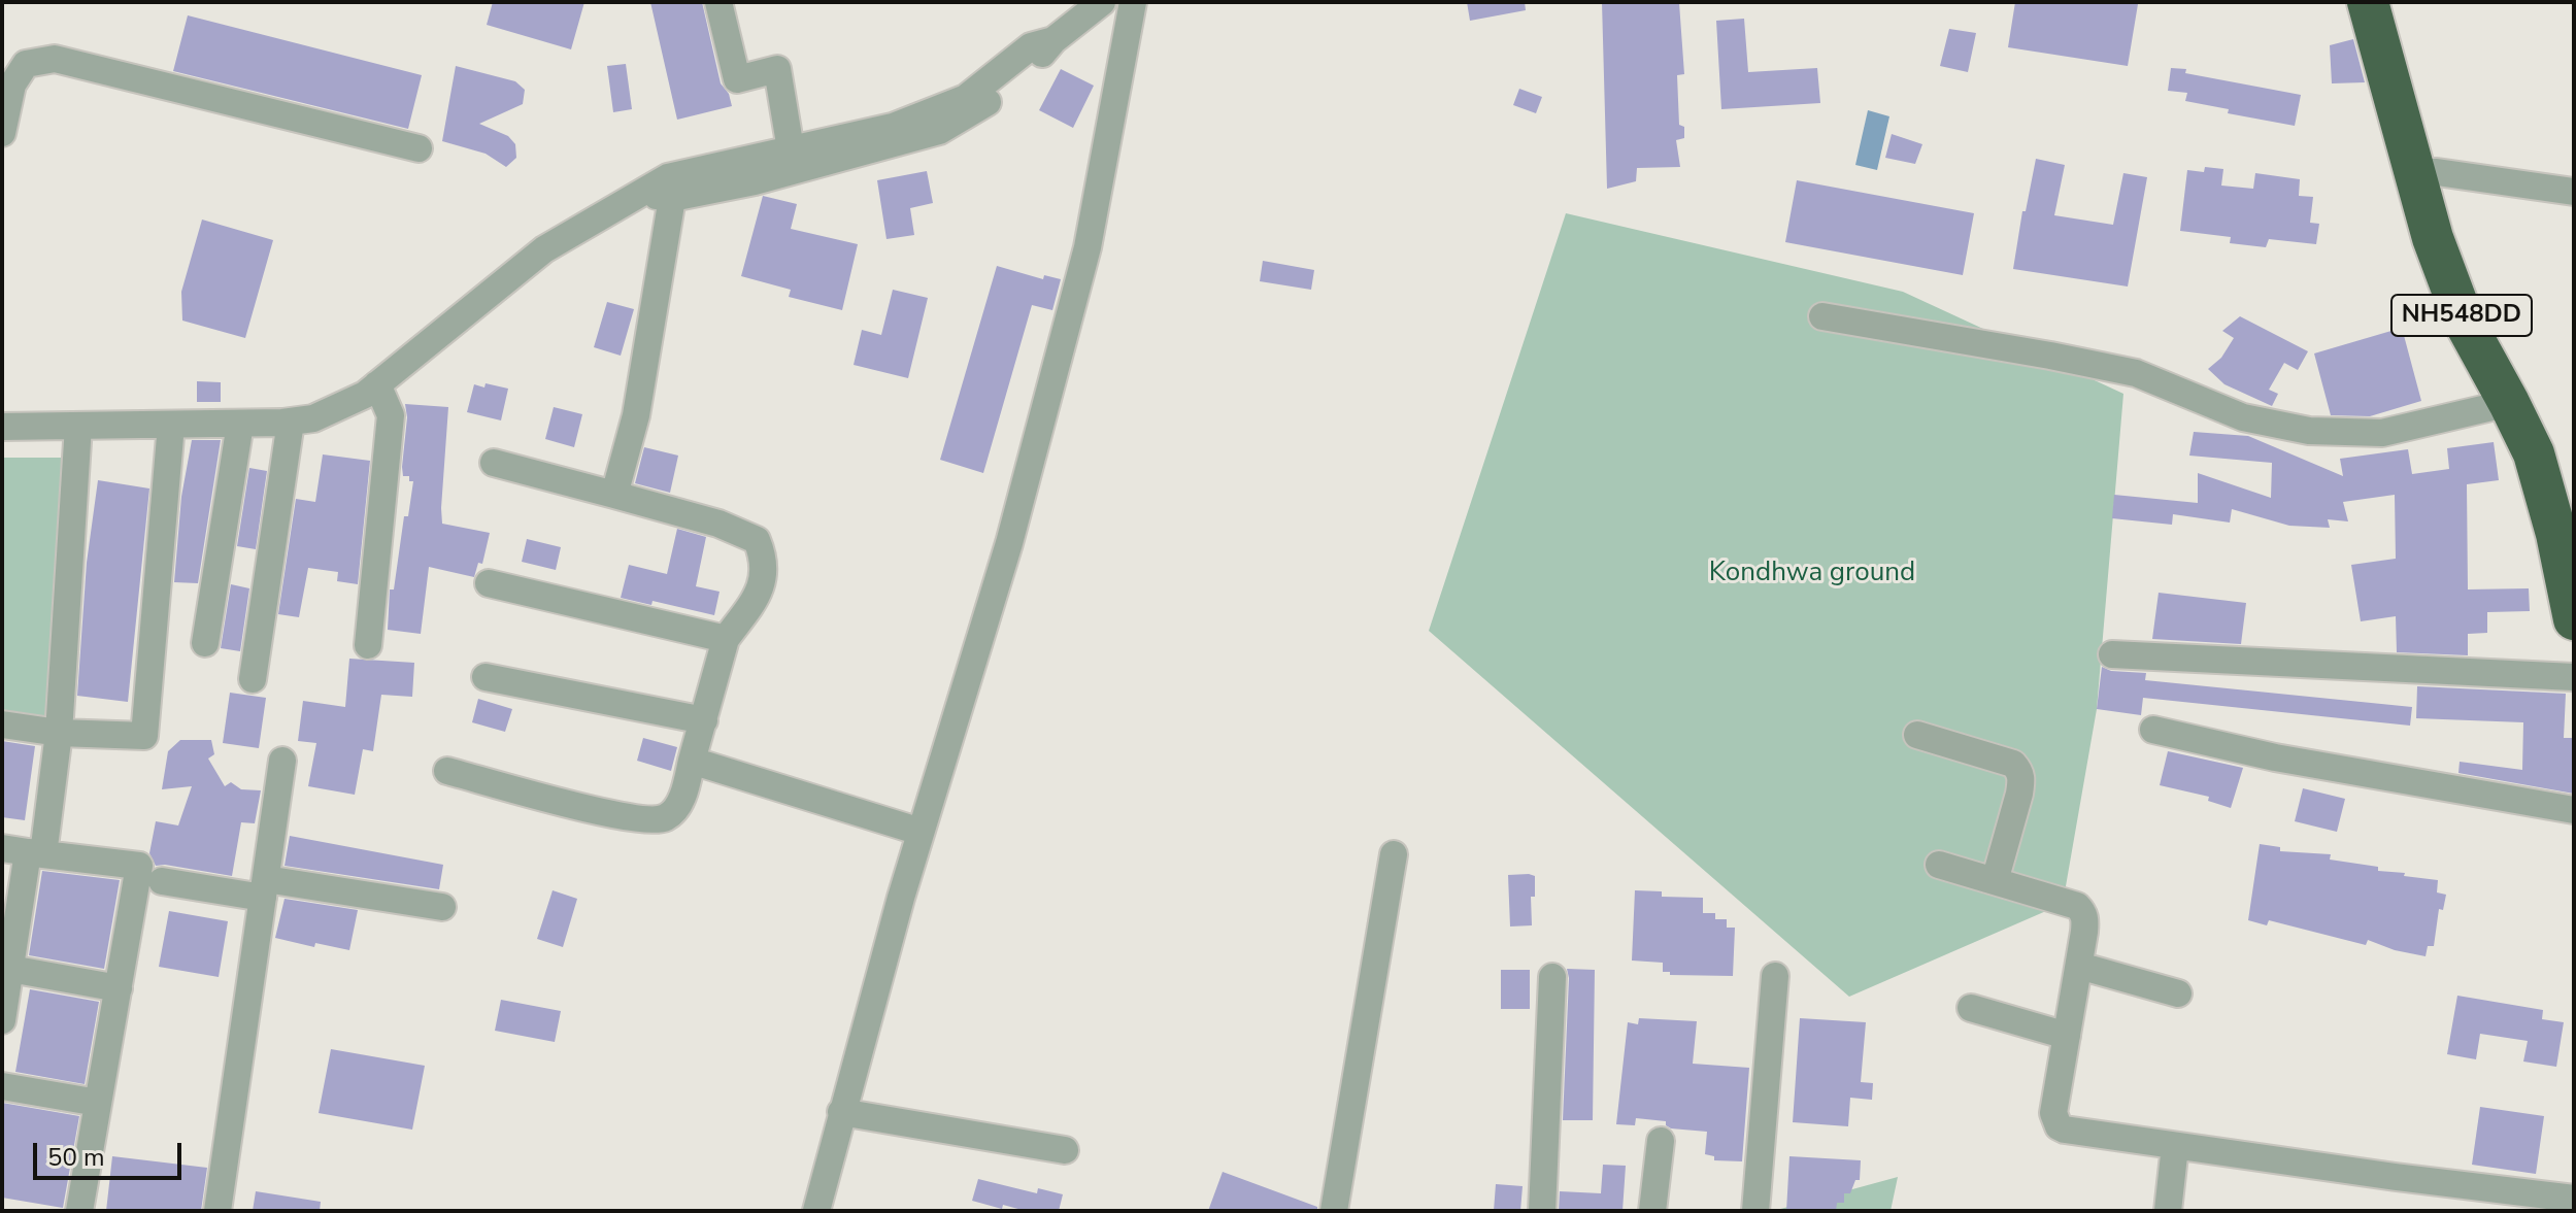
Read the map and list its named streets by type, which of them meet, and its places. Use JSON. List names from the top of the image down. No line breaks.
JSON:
{"streets":{"highway":["NH548DD"]},"parks":["Kondhwa ground"],"scale_bar":"50 m"}
